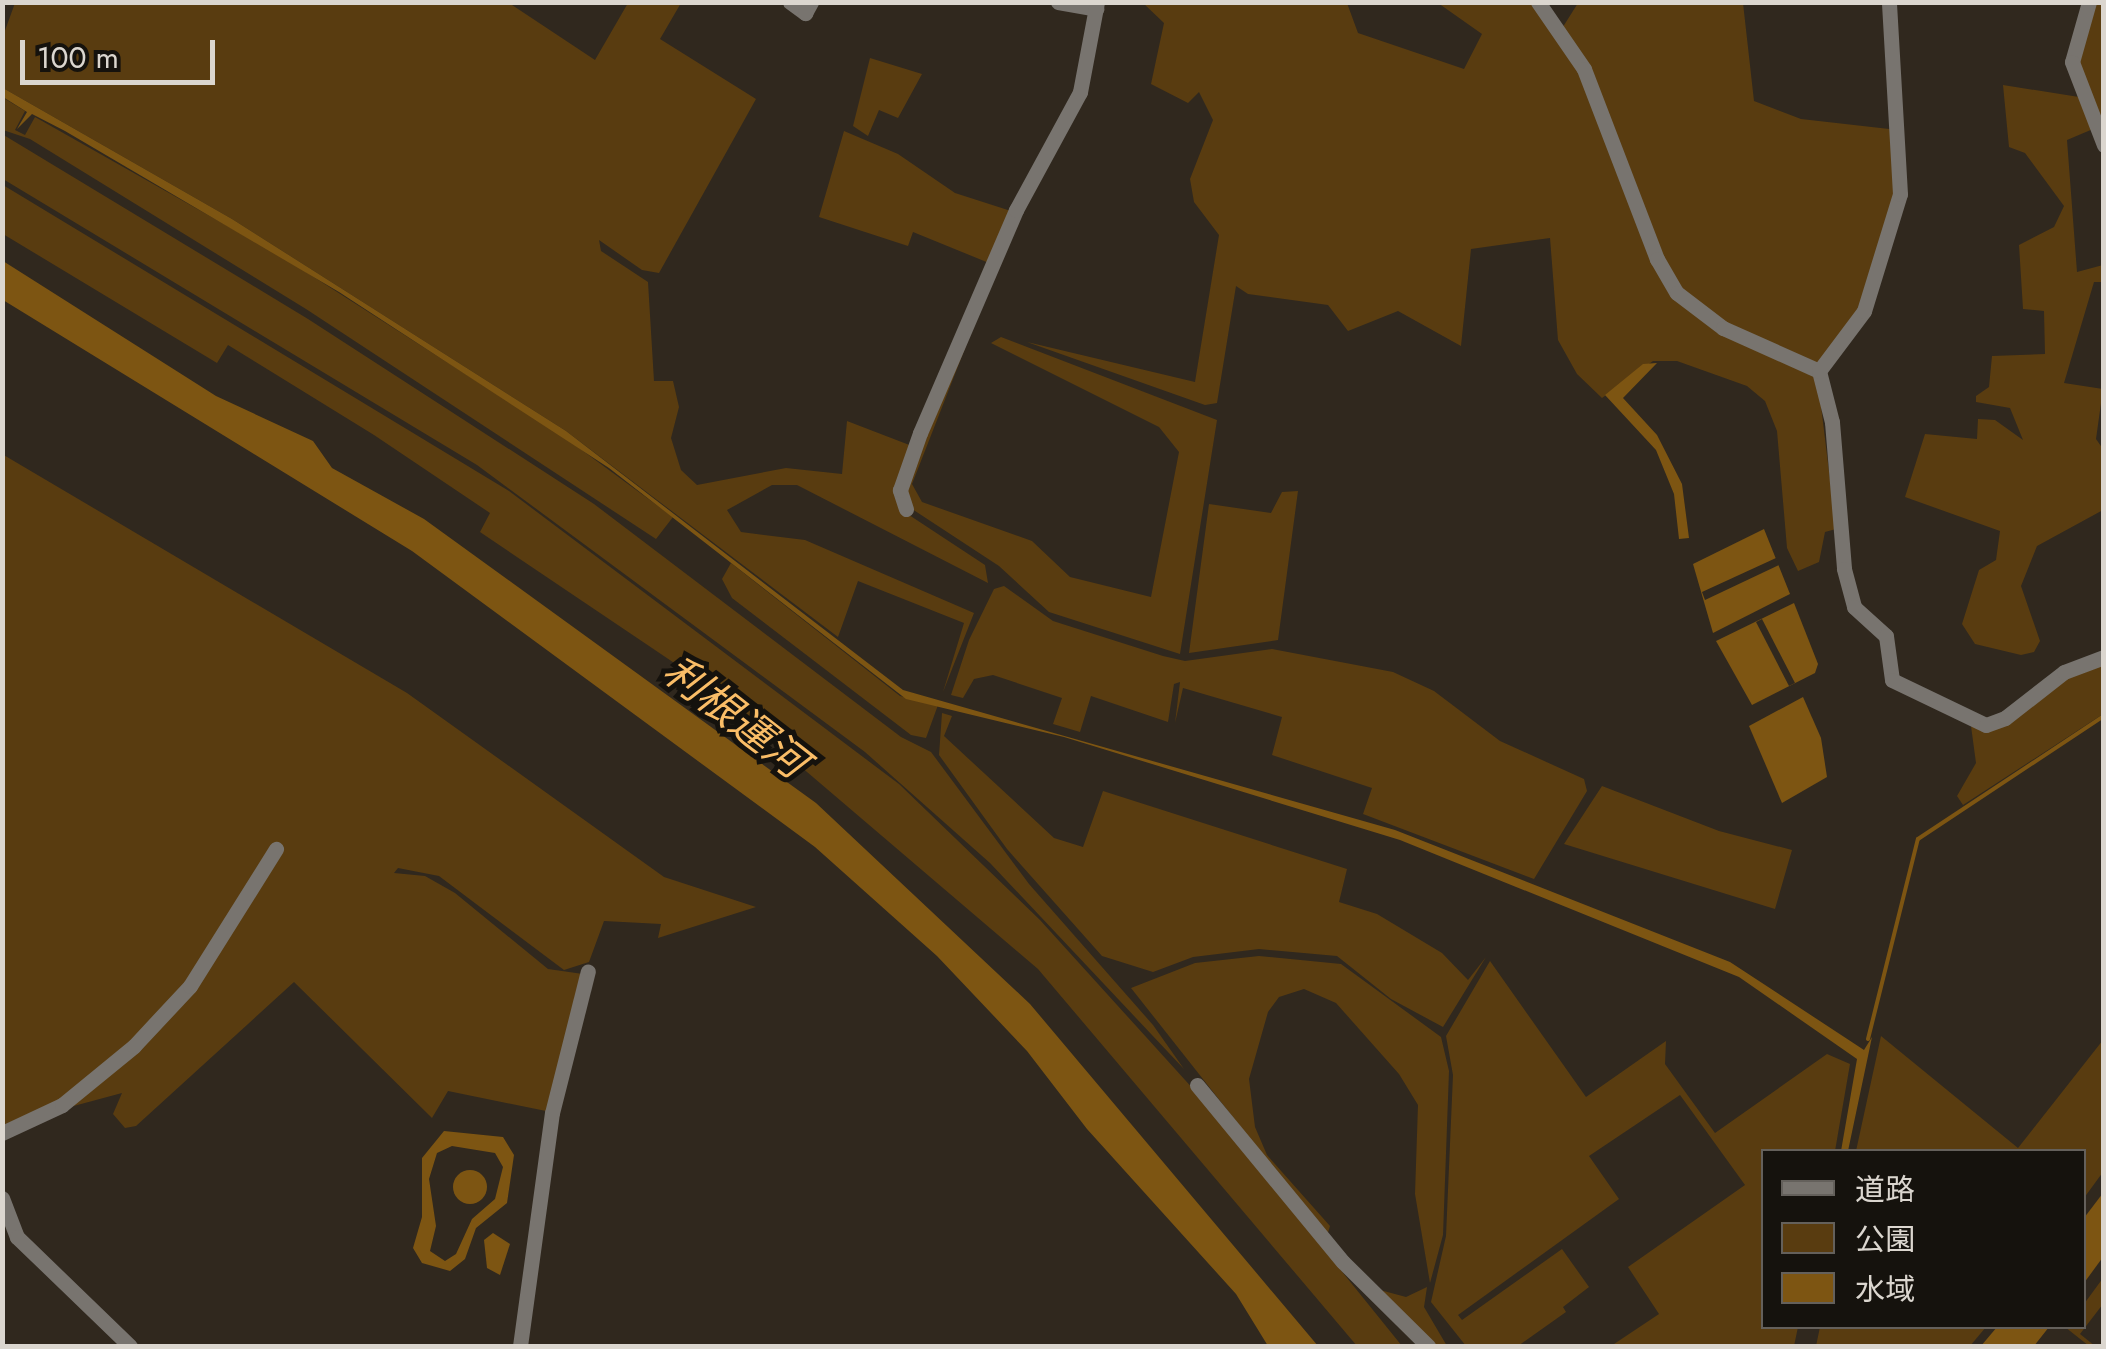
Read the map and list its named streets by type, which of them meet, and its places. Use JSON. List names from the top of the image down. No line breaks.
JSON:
{"water":["利根運河"],"legend":["道路","公園","水域"],"scale_bar":"100 m"}
